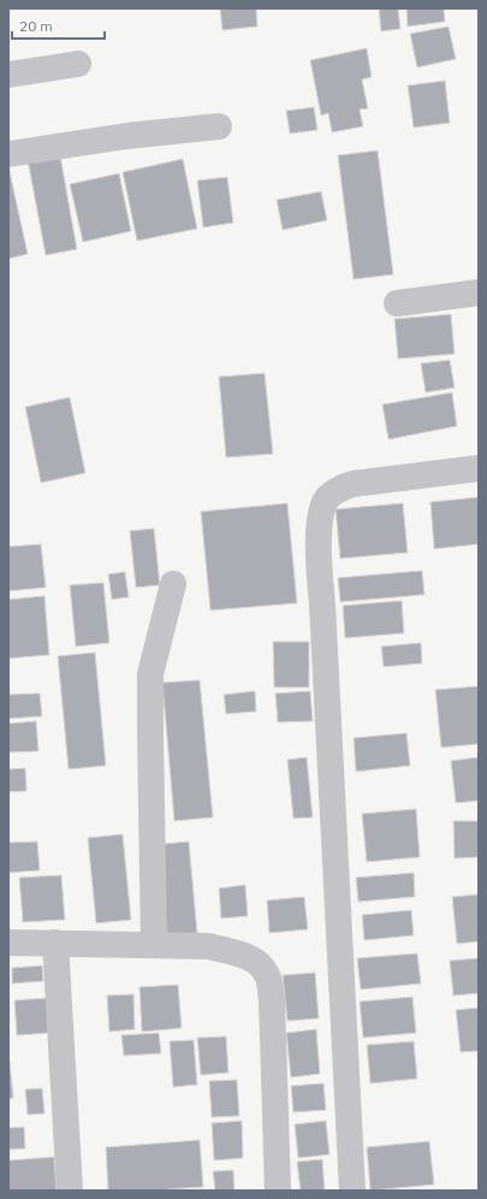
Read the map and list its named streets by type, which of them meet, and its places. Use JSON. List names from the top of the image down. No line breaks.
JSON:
{"scale_bar":"20 m"}
